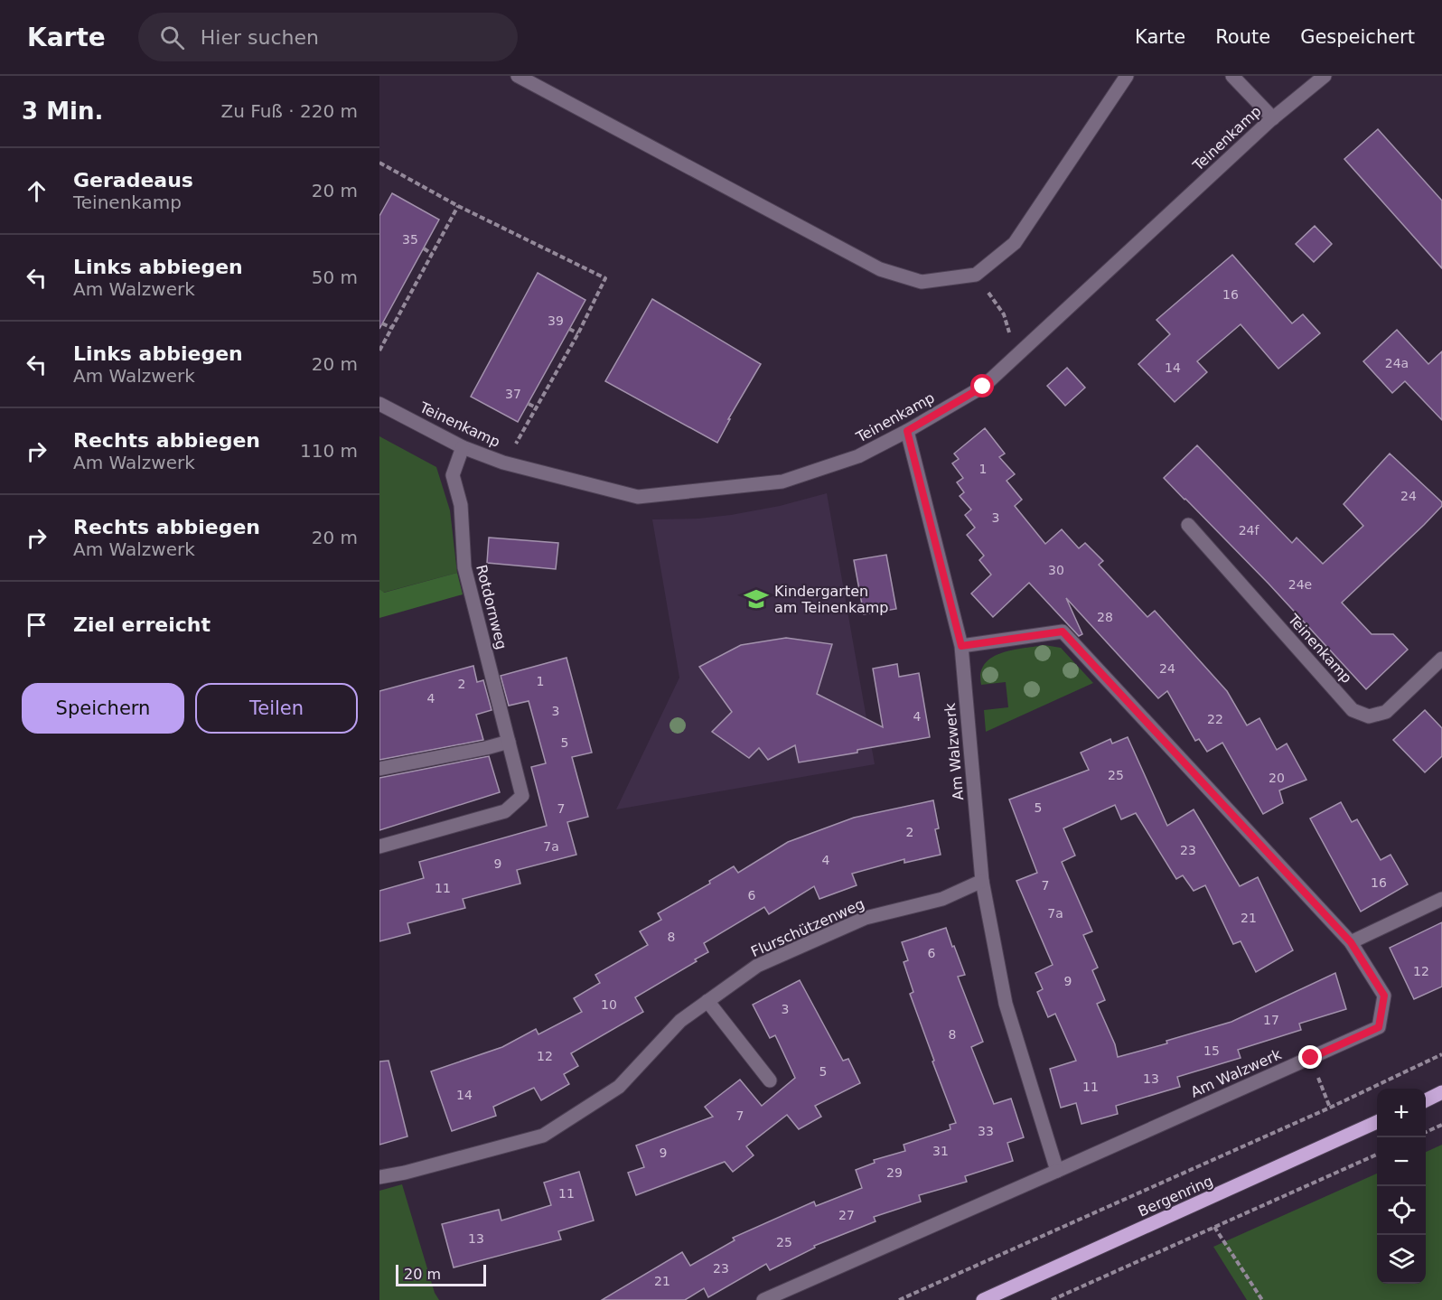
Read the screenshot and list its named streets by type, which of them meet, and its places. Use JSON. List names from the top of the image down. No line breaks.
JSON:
{"streets":{"main road":["Bergenring"],"street":["Teinenkamp","Rotdornweg","Am Walzwerk","Flurschützenweg"]},"crossings":[["Teinenkamp","Rotdornweg"],["Teinenkamp","Am Walzwerk"],["Am Walzwerk","Flurschützenweg"]],"places":{"school or university":["Kindergarten am Teinenkamp"]},"house_numbers":["35","16","39","24a","14","37","1","24","3","24f","30","24e","28","24","1","2","4","3","4","22","5","25","20","5","7","2","7a","23","4","9","16","7","11","6","7a","21","8","6","12","9","10","3","17","8","15","12","5","13","11","14","7","33","31","9","29","11","27","13","25","23","21"],"scale_bar":"20 m","page":{"header":"Karte","search":"Hier suchen","nav":["Karte","Route","Gespeichert"],"heading":["3 Min.","Zu Fuß · 220 m"],"list":[["Geradeaus","Teinenkamp","20 m"],["Links abbiegen","Am Walzwerk","50 m"],["Links abbiegen","Am Walzwerk","20 m"],["Rechts abbiegen","Am Walzwerk","110 m"],["Rechts abbiegen","Am Walzwerk","20 m"],"Ziel erreicht"],"buttons":["Speichern","Teilen"],"map_buttons":["+","−"],"scale":"20 m"}}
